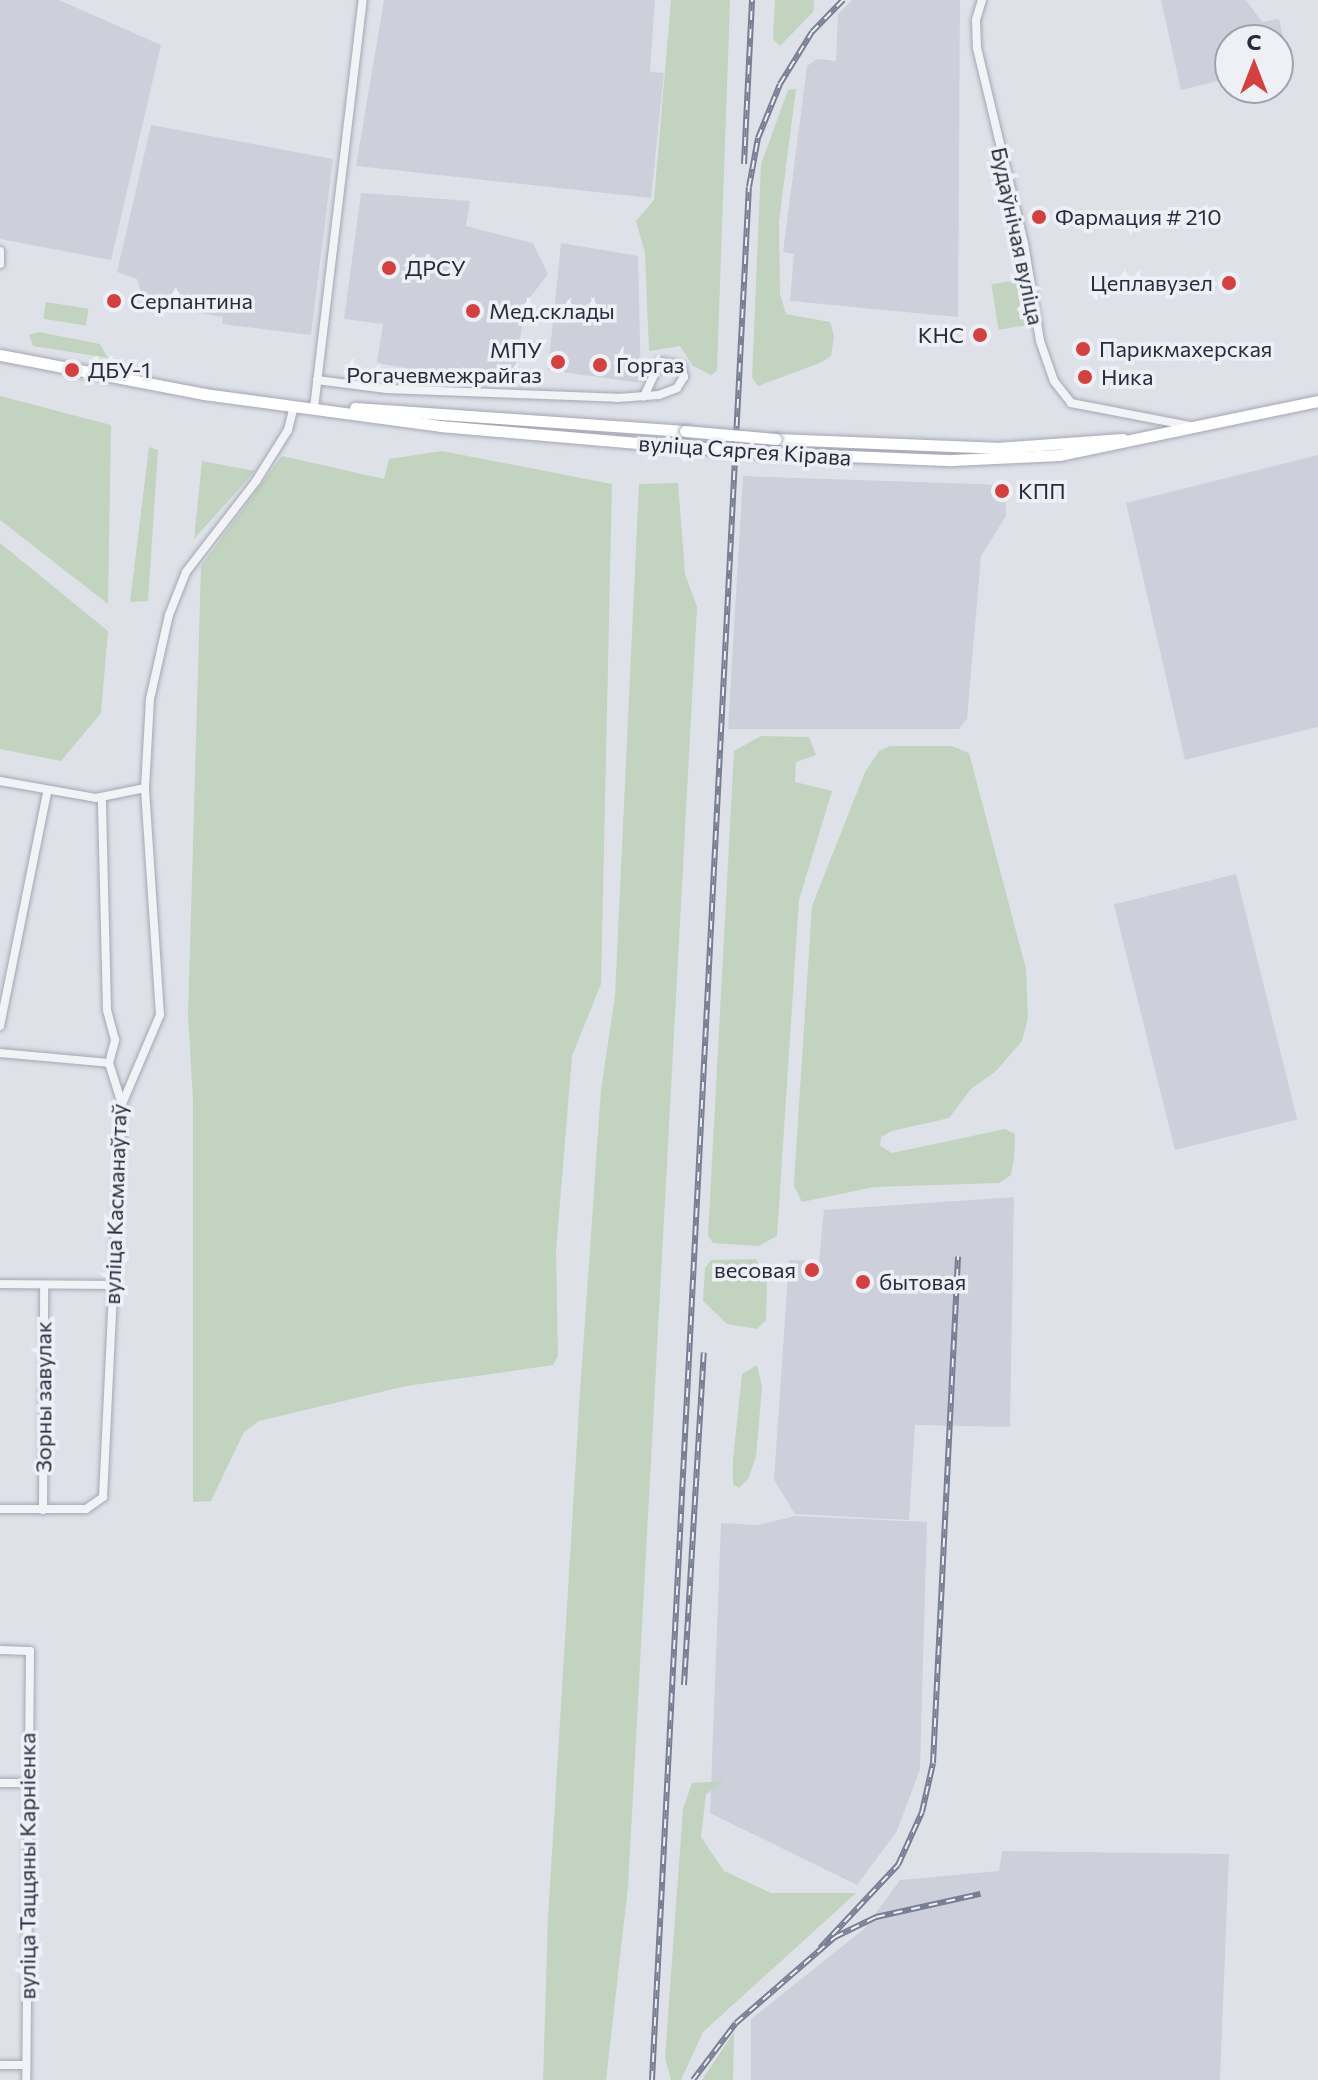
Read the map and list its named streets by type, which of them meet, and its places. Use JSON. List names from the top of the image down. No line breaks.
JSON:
{"streets":{"main road":["вуліца Сяргея Кірава"],"street":["Будаўнічая вуліца","вуліца Касманаўтаў","Зорны завулак","вуліца Таццяны Карніенка"]},"crossings":[["Будаўнічая вуліца","вуліца Сяргея Кірава"],["вуліца Касманаўтаў","Зорны завулак"]],"places":["Фармация # 210","ДРСУ","Цеплавузел","Серпантина","Мед.склады","КНС","Парикмахерская","МПУ Рогачевмежрайгаз","Горгаз","ДБУ-1","Ника","КПП","весовая","бытовая"],"north":"top"}
